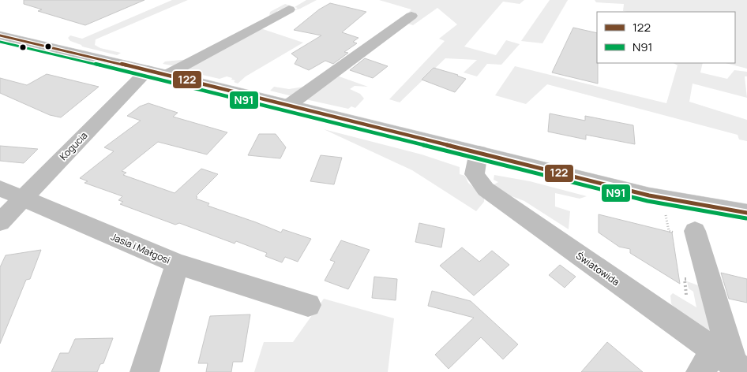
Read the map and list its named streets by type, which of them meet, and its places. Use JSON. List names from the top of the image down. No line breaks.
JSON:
{"streets":{"street":["Kogucia","Jasia i Małgosi","Światowida"]},"crossings":[["Kogucia","Jasia i Małgosi"]],"lines":["transit line 122","transit line N91"],"legend":["122","N91"]}
